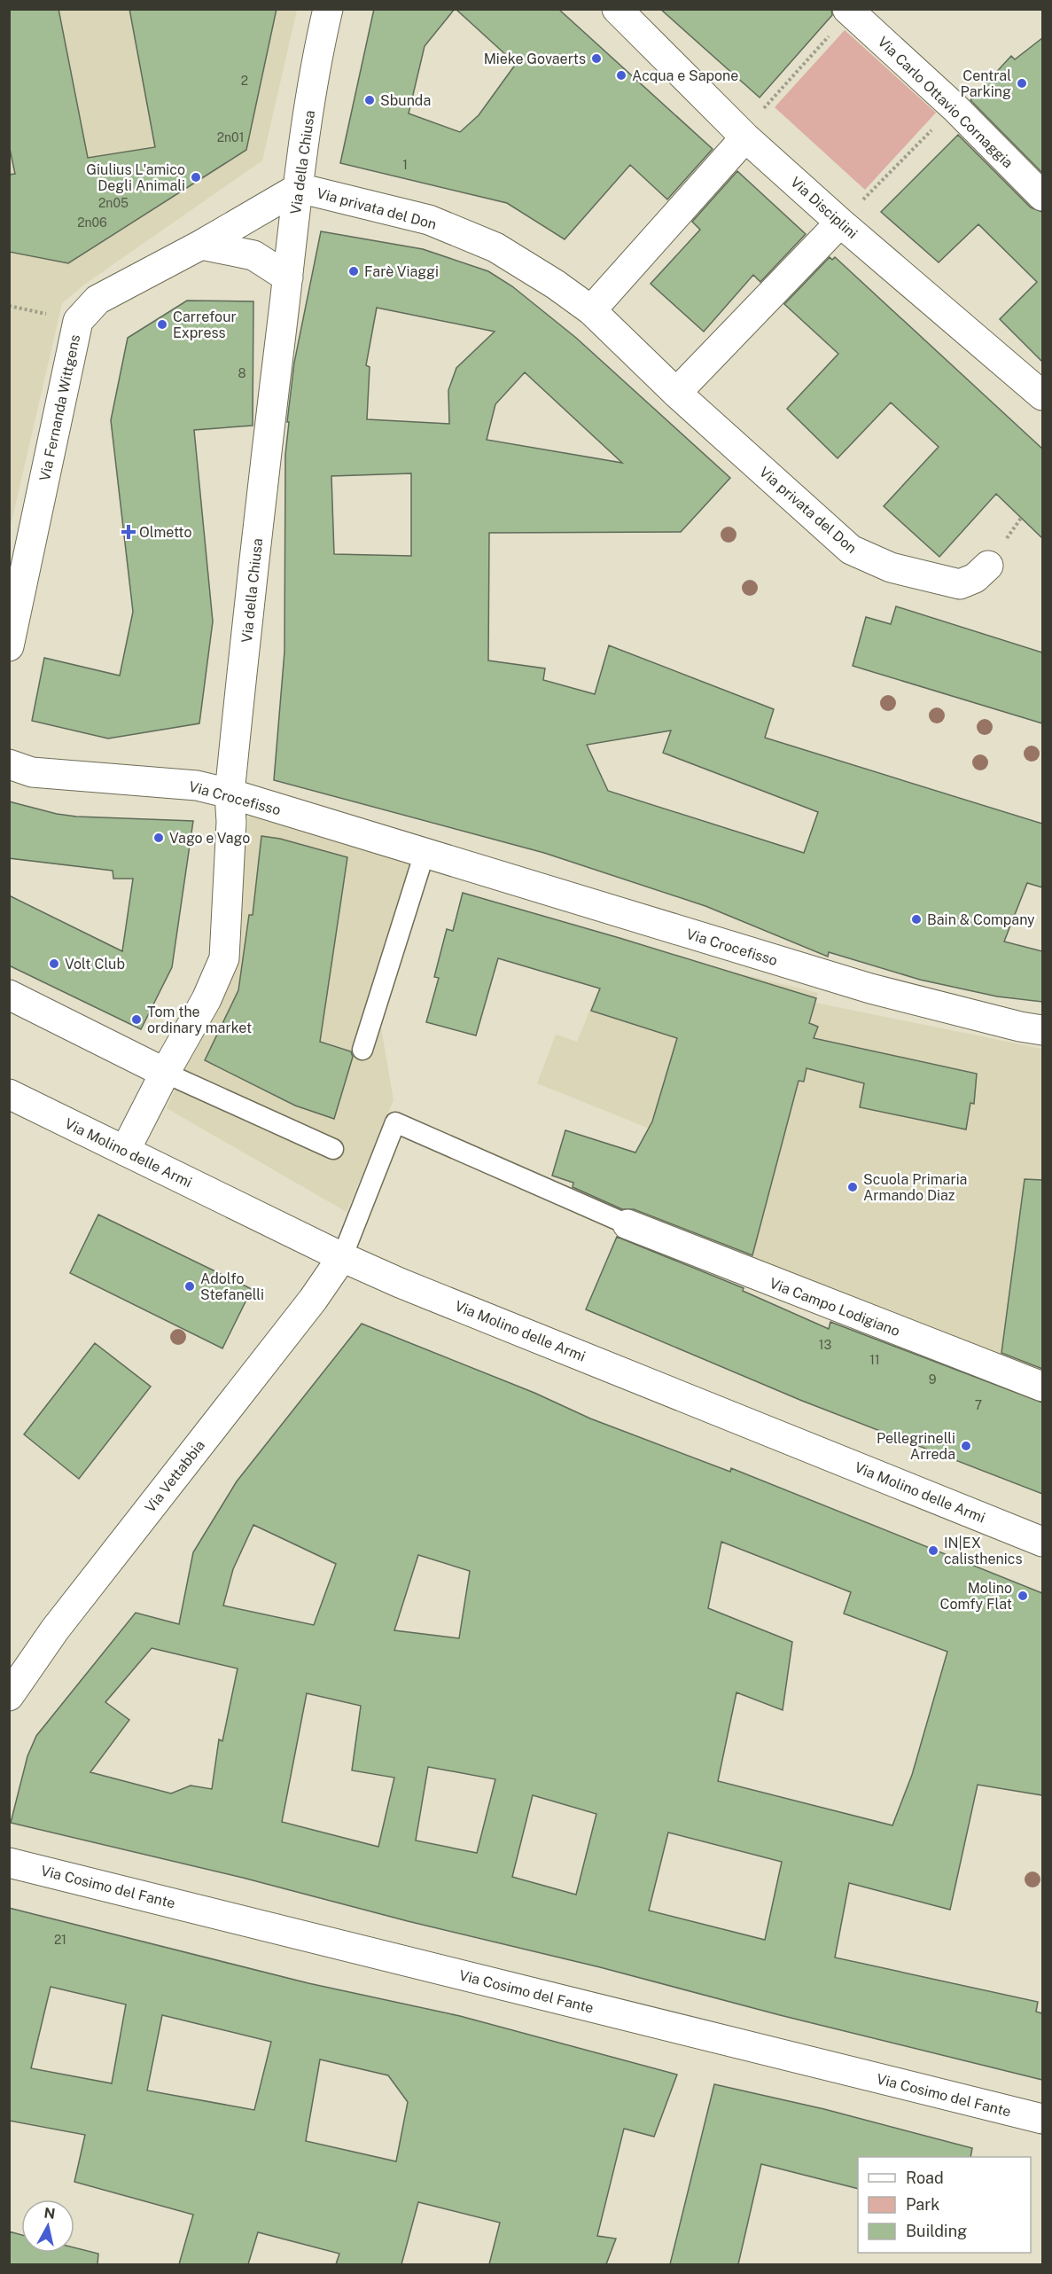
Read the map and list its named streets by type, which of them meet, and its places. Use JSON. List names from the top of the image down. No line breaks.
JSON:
{"streets":{"street":["Via Carlo Ottavio Cornaggia","Via della Chiusa","Via Disciplini","Via privata del Don","Via Fernanda Wittgens","Via Crocefisso","Via Molino delle Armi","Via Campo Lodigiano","Via Vettabbia","Via Cosimo del Fante"]},"crossings":[["Via della Chiusa","Via privata del Don"],["Via della Chiusa","Via Fernanda Wittgens"],["Via della Chiusa","Via Crocefisso"],["Via della Chiusa","Via Molino delle Armi"],["Via privata del Don","Via Fernanda Wittgens"],["Via Molino delle Armi","Via Vettabbia"]],"places":{"other":["Mieke Govaerts","Acqua e Sapone","Central Parking","Sbunda","Giulius L'amico Degli Animali","Farè Viaggi","Carrefour Express","Vago e Vago","Bain & Company","Volt Club","Tom the ordinary market","Scuola Primaria Armando Diaz","Adolfo Stefanelli","Pellegrinelli Arreda","IN|EX calisthenics","Molino Comfy Flat"],"health":["Olmetto"]},"house_numbers":["2","2n01","1","2n05","2n06","8","13","11","9","7","21"],"legend":["Road","Park","Building"],"north":"top"}
